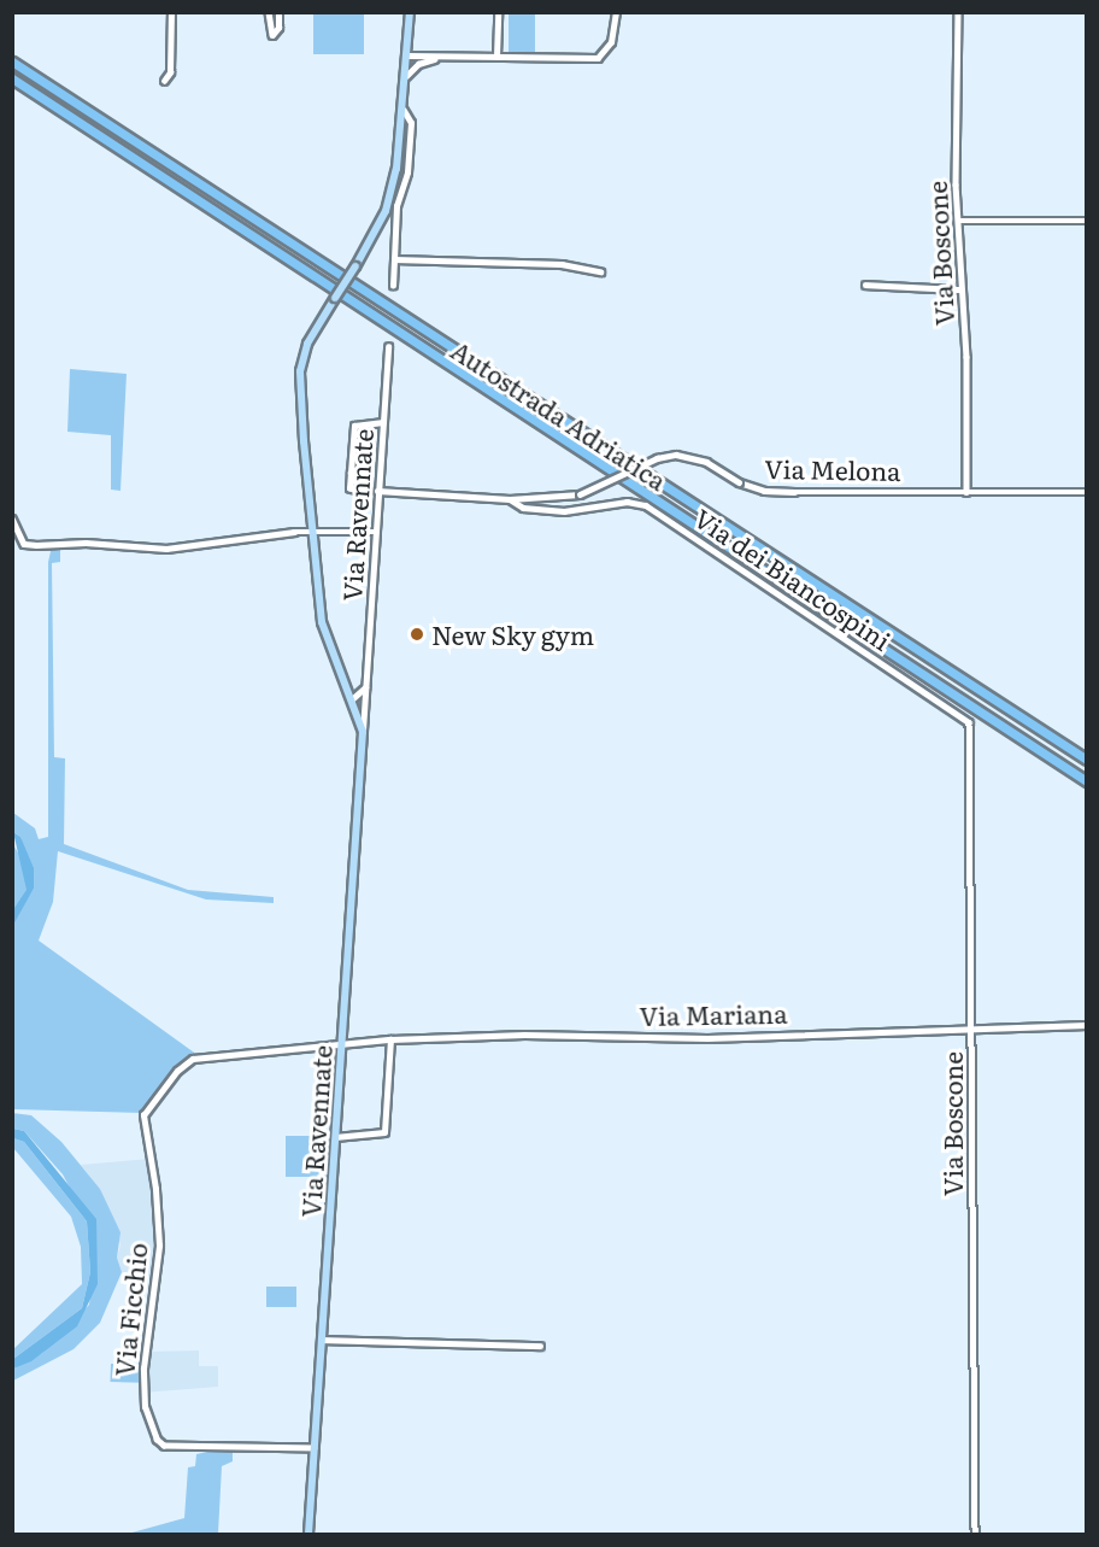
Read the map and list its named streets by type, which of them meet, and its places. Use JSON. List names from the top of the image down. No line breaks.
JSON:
{"streets":{"highway":["Autostrada Adriatica"],"main road":["Via Ravennate"],"street":["Via Boscone","Via Melona","Via dei Biancospini","Via Mariana","Via Ficchio"]},"crossings":[["Via Boscone","Via Melona"],["Via Boscone","Via dei Biancospini"],["Via Boscone","Via Mariana"],["Via Melona","Via Ravennate"],["Via Melona","Via dei Biancospini"],["Via Ravennate","Via Mariana"],["Via Ravennate","Via Ficchio"],["Via Mariana","Via Ficchio"]],"places":["New Sky gym"]}
